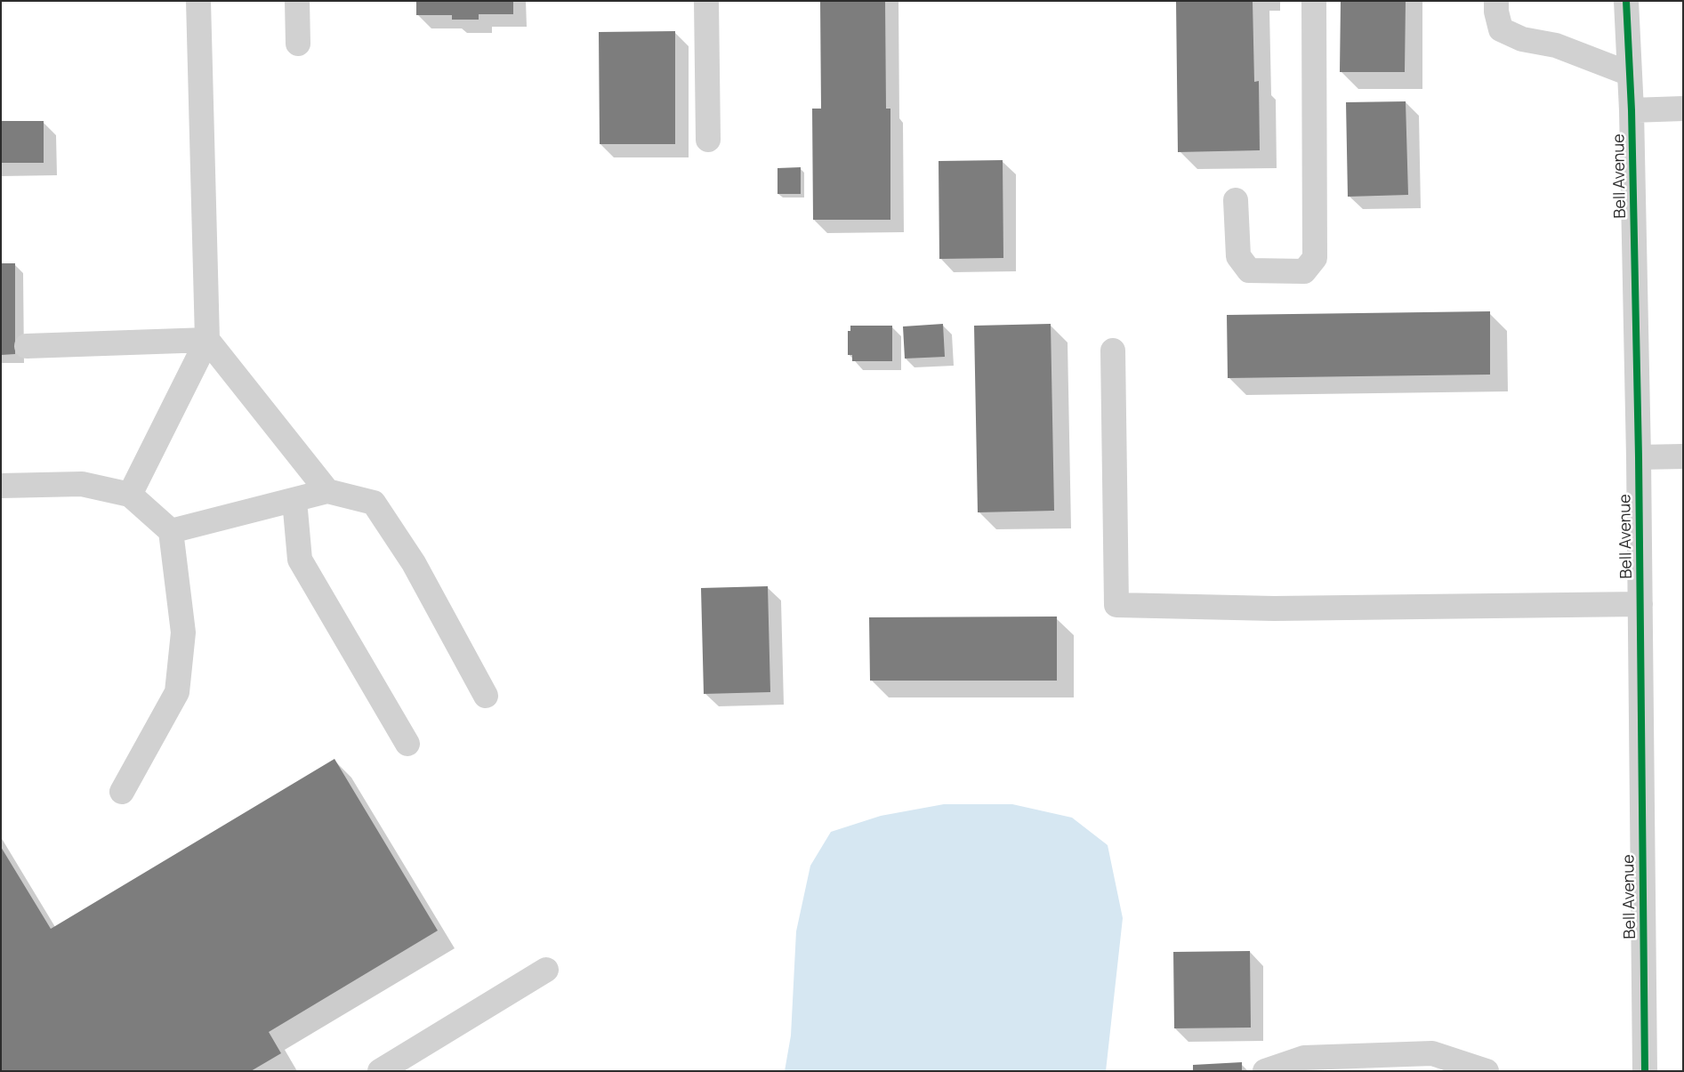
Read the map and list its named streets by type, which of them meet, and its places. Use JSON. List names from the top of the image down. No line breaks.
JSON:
{"streets":{"street":["Bell Avenue"]}}
